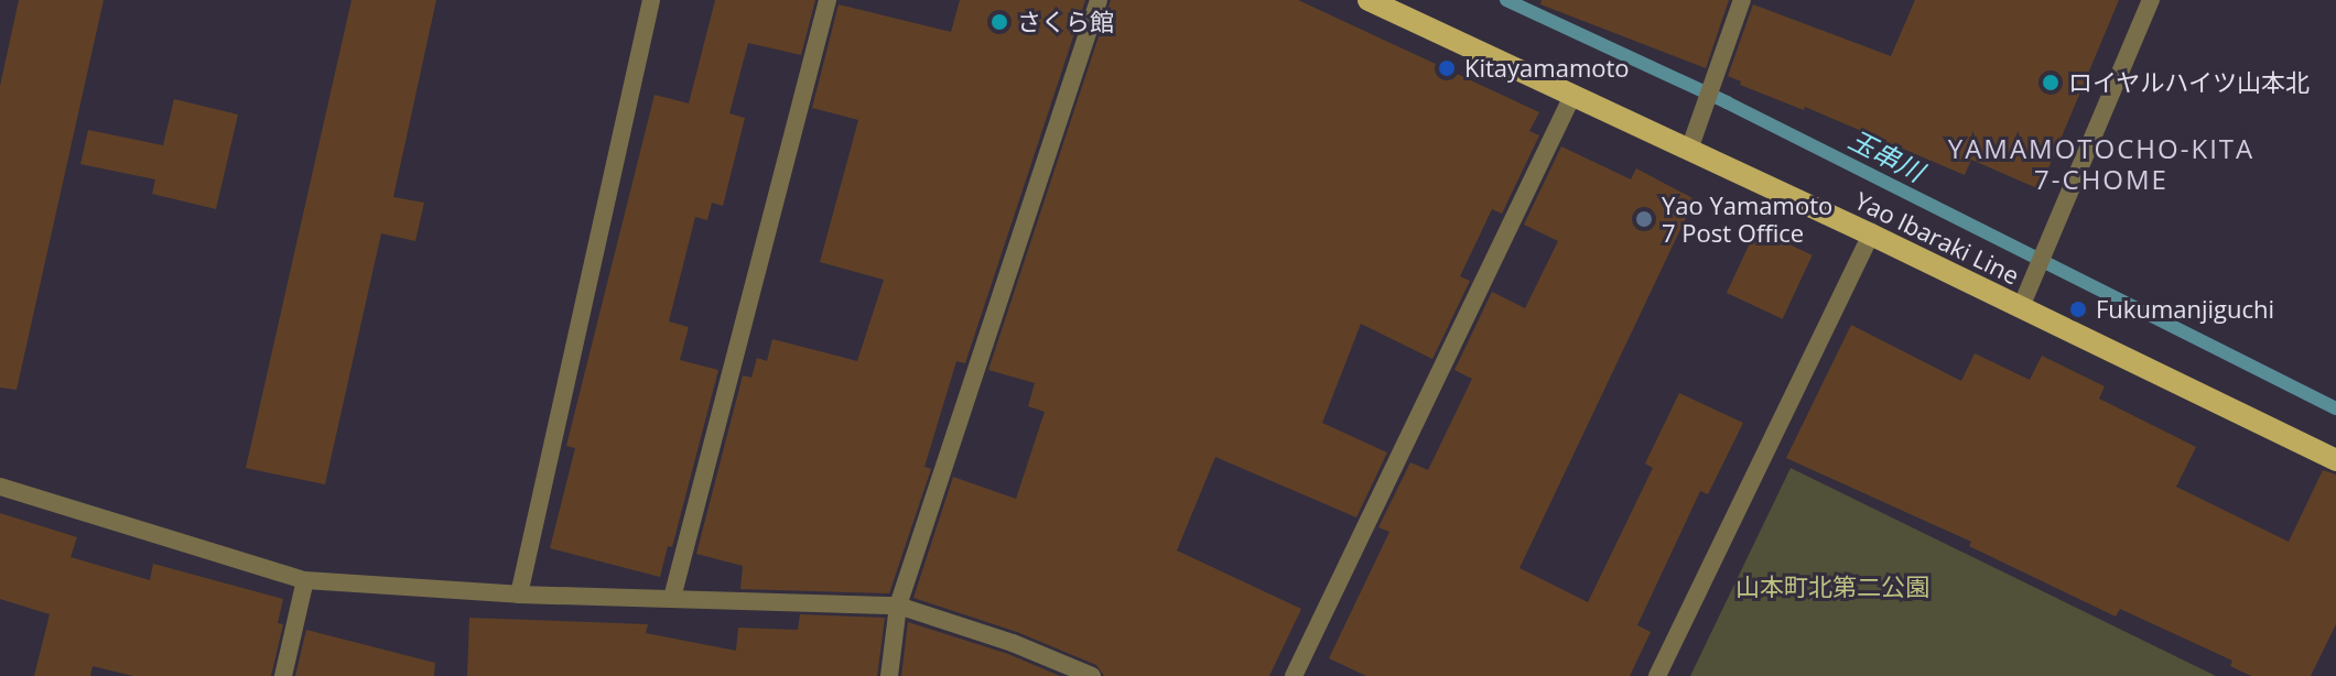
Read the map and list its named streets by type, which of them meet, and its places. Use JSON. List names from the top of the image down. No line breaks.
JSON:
{"streets":{"main road":["Yao Ibaraki Line"]},"districts":["YAMAMOTOCHO-KITA 7-CHOME"],"water":["玉串川"],"parks":["山本町北第二公園"],"places":["さくら館","Kitayamamoto","ロイヤルハイツ山本北","Yao Yamamoto 7 Post Office","Fukumanjiguchi"]}
